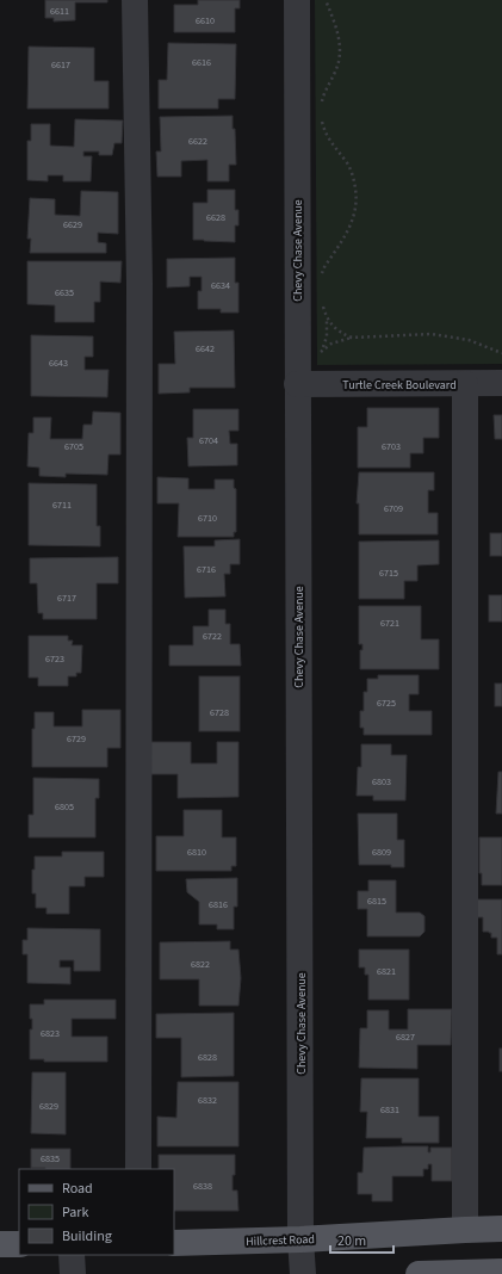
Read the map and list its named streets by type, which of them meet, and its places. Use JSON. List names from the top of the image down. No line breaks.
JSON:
{"streets":{"main road":["Hillcrest Road"],"street":["Chevy Chase Avenue","Turtle Creek Boulevard"]},"crossings":[["Chevy Chase Avenue","Turtle Creek Boulevard"],["Chevy Chase Avenue","Hillcrest Road"]],"house_numbers":["6611","6610","6616","6617","6622","6628","6629","6634","6635","6642","6643","6704","6705","6703","6711","6709","6710","6716","6715","6717","6721","6722","6723","6725","6728","6729","6803","6805","6810","6809","6815","6816","6822","6821","6823","6827","6828","6832","6829","6831","6835","6838"],"legend":["Road","Park","Building"],"scale_bar":"20 m"}
